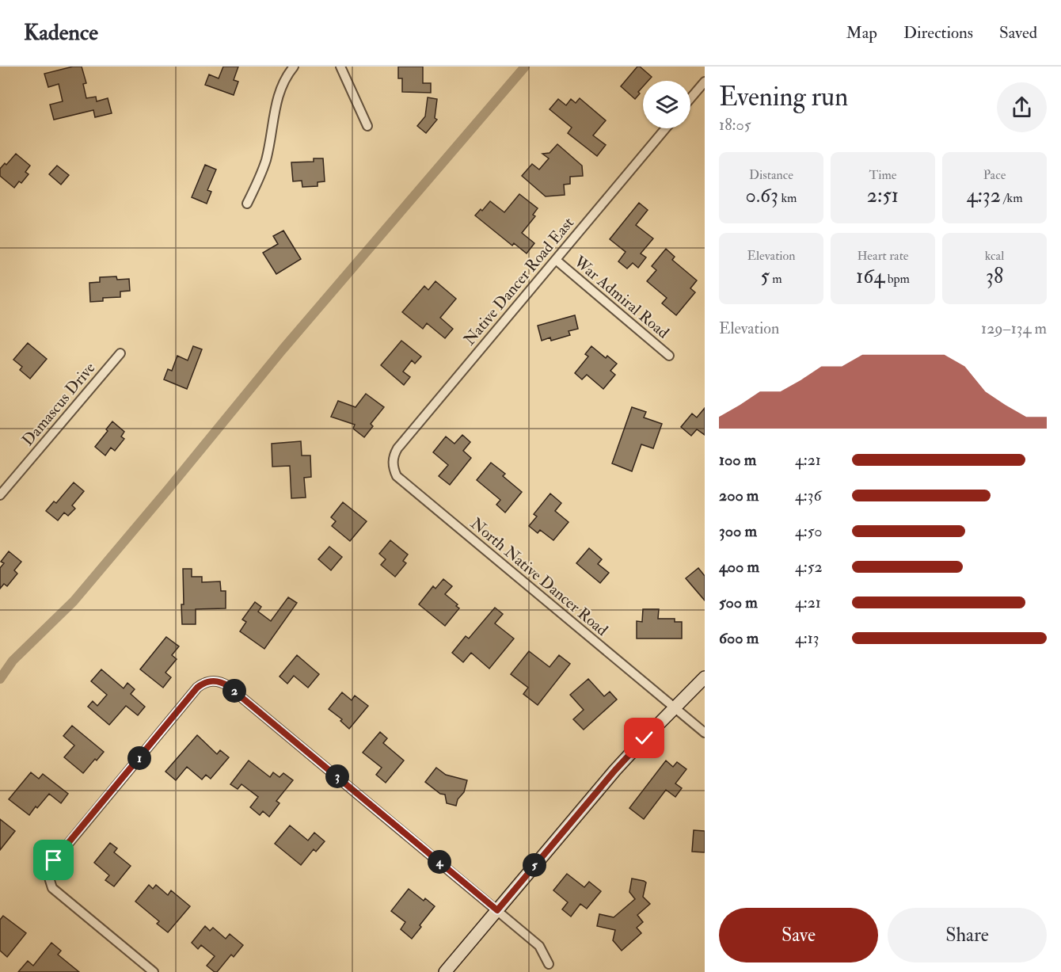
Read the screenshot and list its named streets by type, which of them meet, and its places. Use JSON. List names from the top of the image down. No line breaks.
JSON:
{"streets":{"street":["Native Dancer Road East","War Admiral Road","Damascus Drive","North Native Dancer Road"]},"crossings":[["Native Dancer Road East","War Admiral Road"],["Native Dancer Road East","North Native Dancer Road"]],"page":{"header":"Kadence","nav":["Map","Directions","Saved"],"heading":["Evening run","18:05"],"stats":[["Distance","0.63 km"],["Time","2:51"],["Pace","4:32 /km"],["Elevation","5 m"],["Heart rate","164 bpm"],["kcal","38"]],"chart":["Elevation","129–134 m"],"list":[{"name":"100 m","note":"4:21"},{"name":"200 m","note":"4:36"},{"name":"300 m","note":"4:50"},{"name":"400 m","note":"4:52"},{"name":"500 m","note":"4:21"},{"name":"600 m","note":"4:13"}],"pins":["2","1","3","4","5"],"buttons":["Save","Share"]}}
